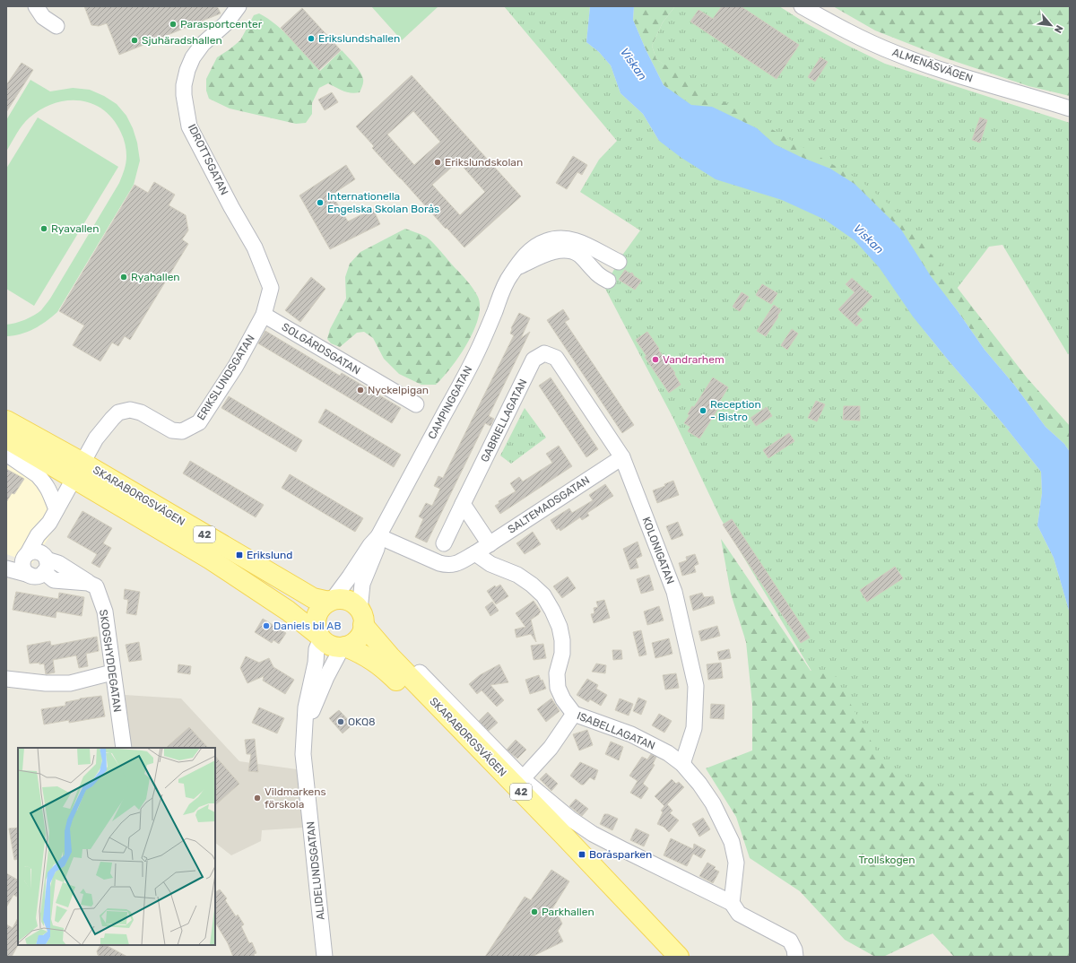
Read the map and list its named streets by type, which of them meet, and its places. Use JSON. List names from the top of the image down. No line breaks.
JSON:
{"streets":{"main road":["SKARABORGSVÄGEN","42"],"street":["ALMENÄSVÄGEN","IDROTTSGATAN","SOLGÅRDSGATAN","ERIKSLUNDSGATAN","CAMPINGGATAN","GABRIELLAGATAN","SALTEMADSGATAN","KOLONIGATAN","SKOGSHYDDEGATAN","ISABELLAGATAN","ALIDELUNDSGATAN"]},"crossings":[["IDROTTSGATAN","SOLGÅRDSGATAN"],["IDROTTSGATAN","ERIKSLUNDSGATAN"],["SOLGÅRDSGATAN","ERIKSLUNDSGATAN"],["ERIKSLUNDSGATAN","SKARABORGSVÄGEN"],["CAMPINGGATAN","SKARABORGSVÄGEN"],["CAMPINGGATAN","42"],["CAMPINGGATAN","ALIDELUNDSGATAN"],["GABRIELLAGATAN","KOLONIGATAN"],["SKARABORGSVÄGEN","42"],["SKARABORGSVÄGEN","ALIDELUNDSGATAN"],["SALTEMADSGATAN","KOLONIGATAN"],["SALTEMADSGATAN","ISABELLAGATAN"],["42","ALIDELUNDSGATAN"],["KOLONIGATAN","ISABELLAGATAN"]],"water":["Viskan"],"parks":["Trollskogen"],"places":{"other":["Parasportcenter","Erikslundshallen","Sjuhäradshallen","Erikslundskolan","Internationella Engelska Skolan Borås","Ryavallen","Ryahallen","Vandrarhem","Nyckelpigan","Reception - Bistro","Daniels bil AB","OKQ8","Vildmarkens förskola","Parkhallen"],"transit":["Erikslund","Boråsparken"]},"north":"bottom right"}
